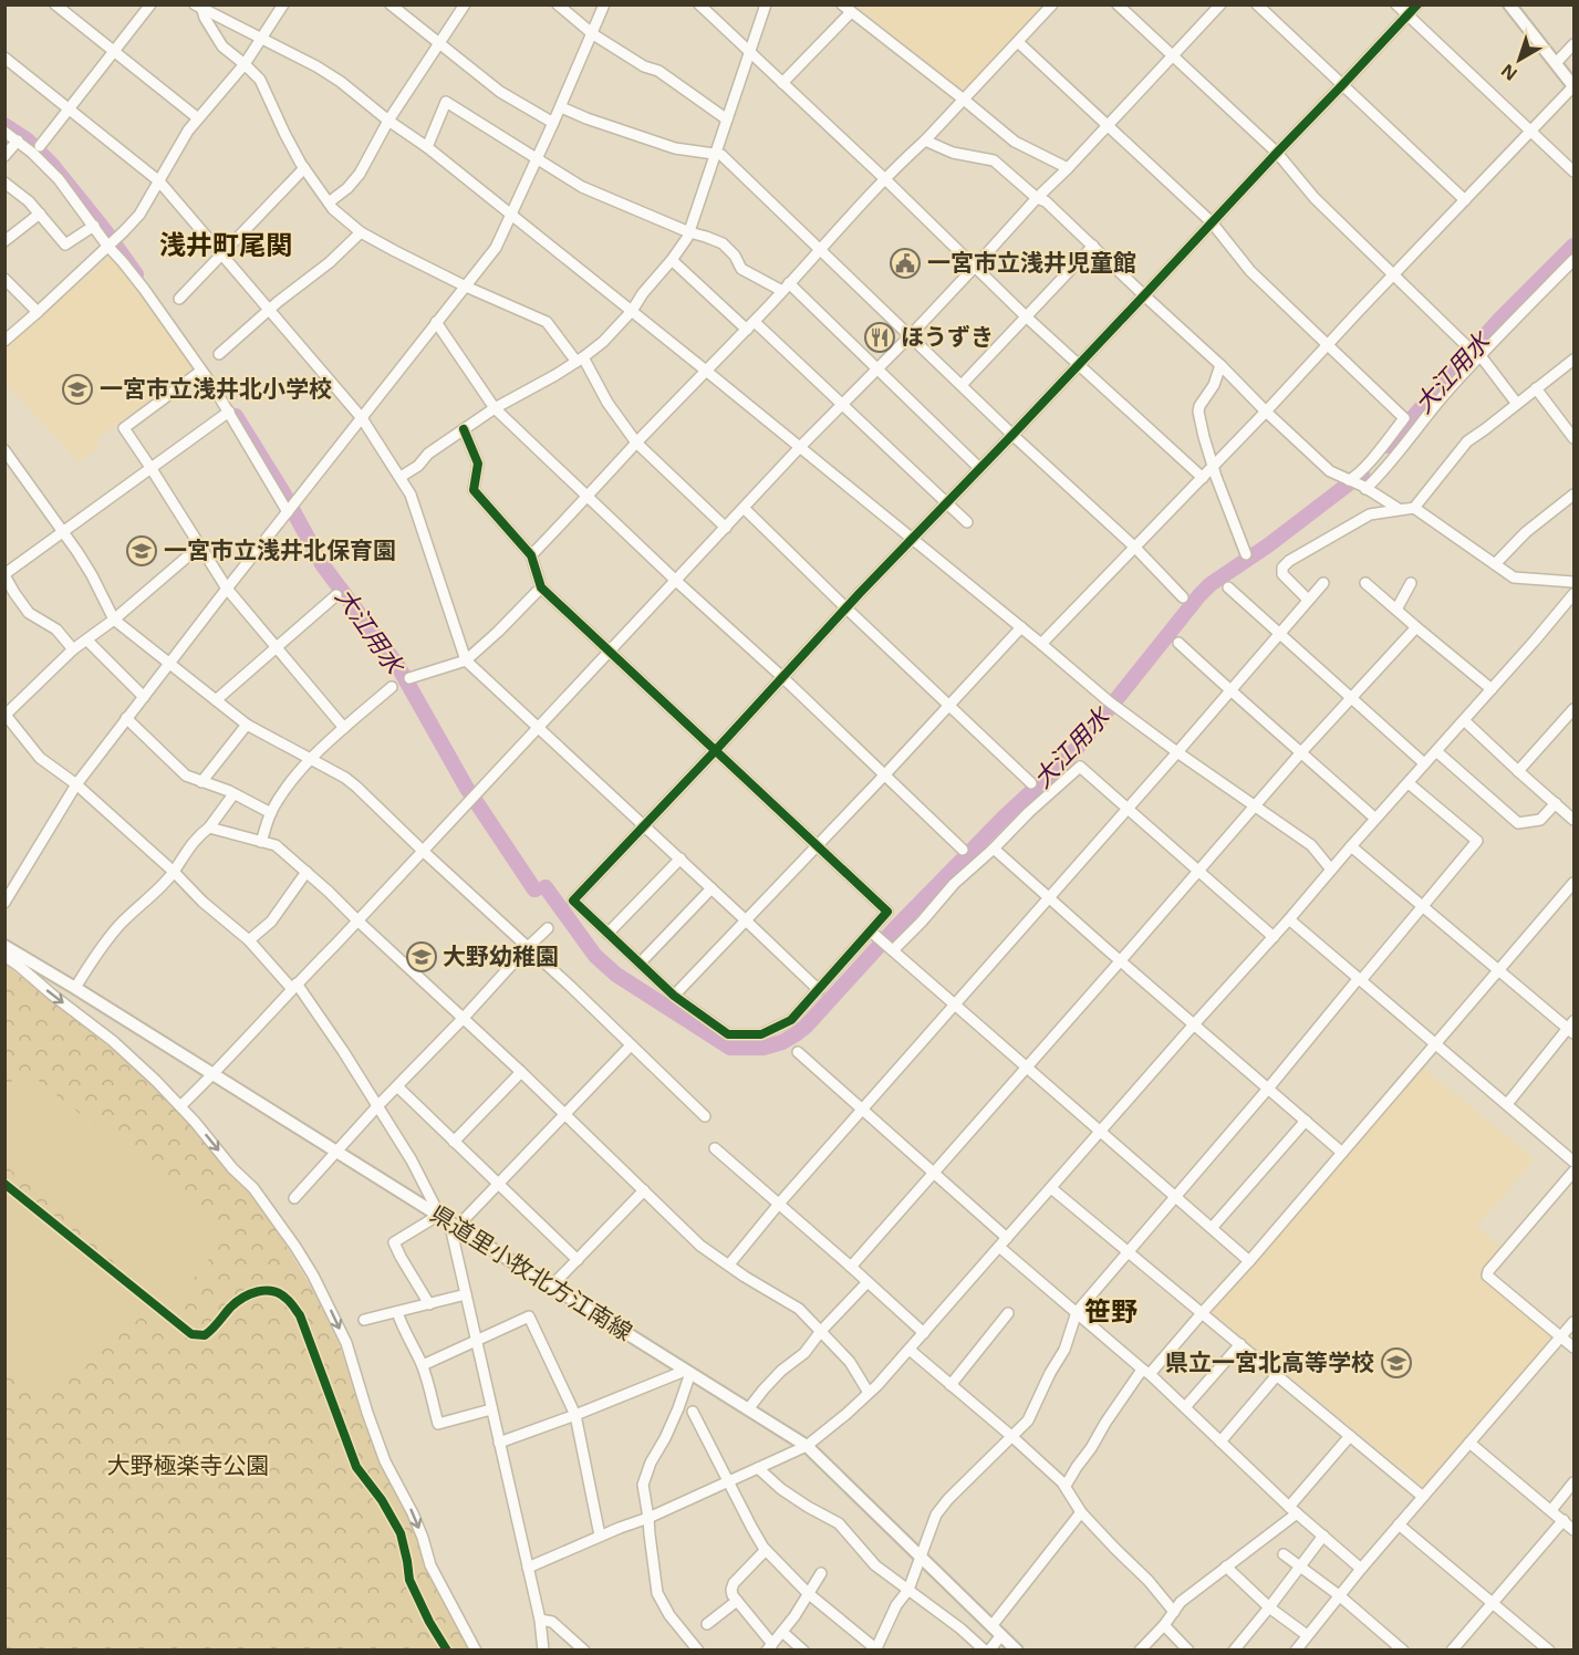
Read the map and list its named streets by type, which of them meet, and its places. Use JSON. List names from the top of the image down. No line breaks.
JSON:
{"streets":{"main road":["県道里小牧北方江南線"]},"districts":["浅井町尾関","笹野"],"water":["大江用水"],"parks":["大野極楽寺公園"],"places":{"public building":["一宮市立浅井児童館"],"restaurant":["ほうずき"],"school or university":["一宮市立浅井北小学校","一宮市立浅井北保育園","大野幼稚園","県立一宮北高等学校"]},"north":"bottom left"}
